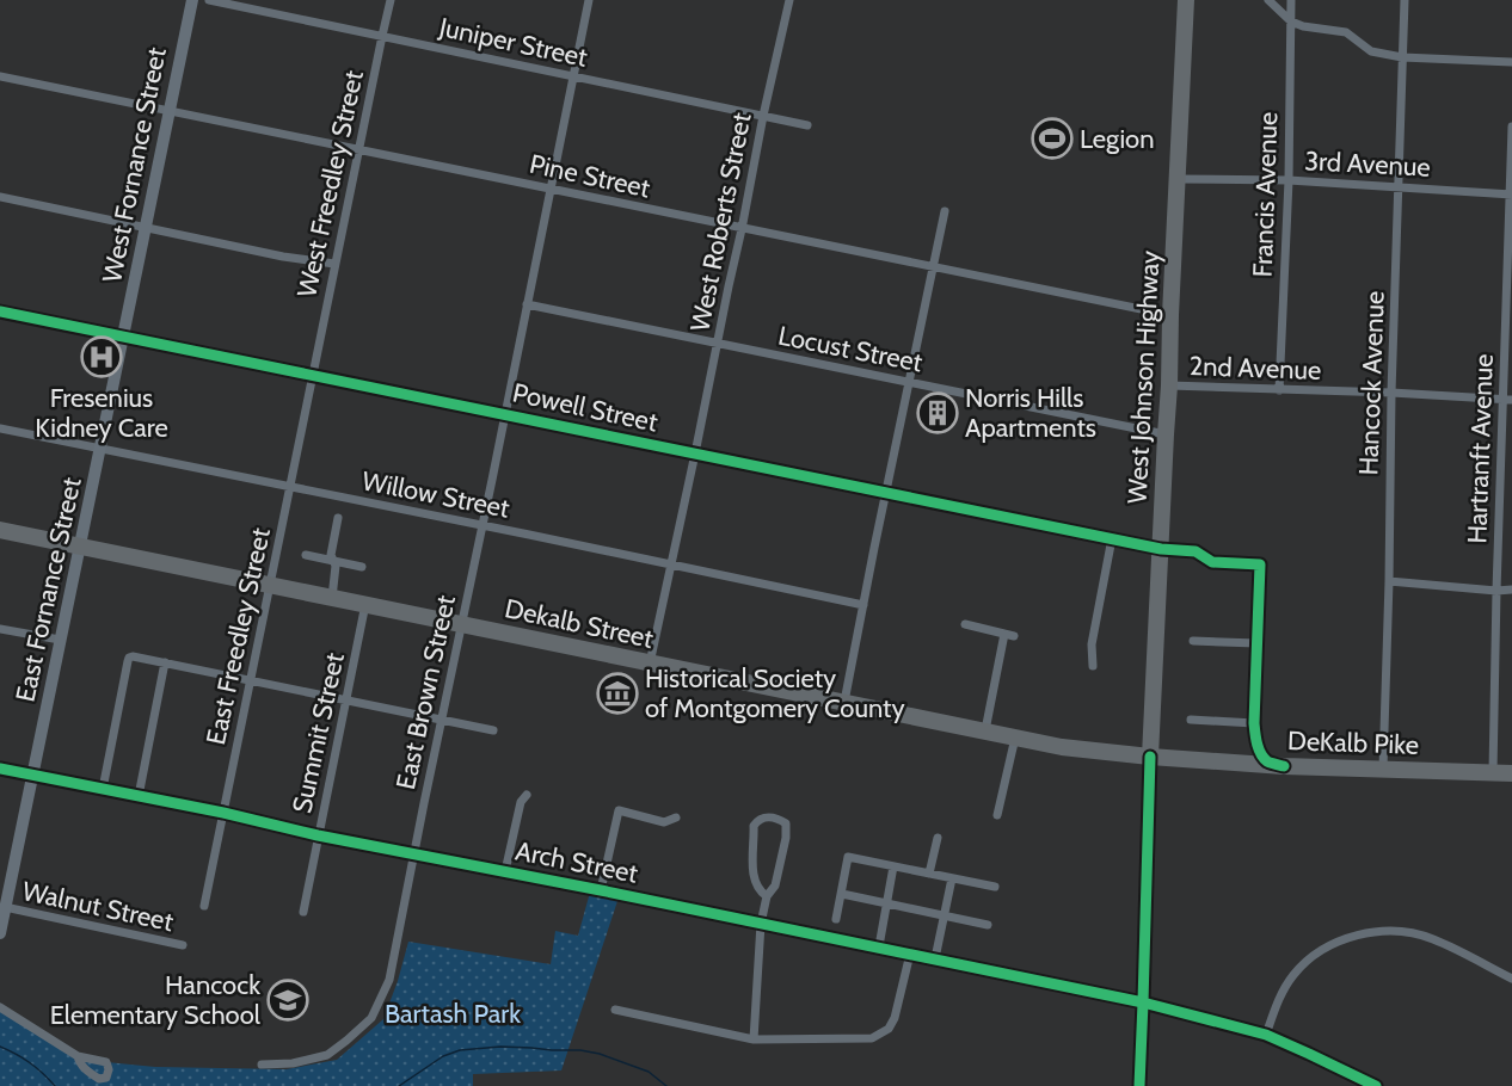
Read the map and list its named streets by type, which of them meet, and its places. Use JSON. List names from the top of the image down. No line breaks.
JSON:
{"streets":{"highway":["West Johnson Highway","Dekalb Street","DeKalb Pike"],"street":["Juniper Street","3rd Avenue","West Fornance Street","Pine Street","West Freedley Street","Francis Avenue","West Roberts Street","Locust Street","2nd Avenue","Hancock Avenue","Powell Street","Hartranft Avenue","Willow Street","East Fornance Street","East Freedley Street","East Brown Street","Summit Street","Arch Street","Walnut Street"]},"crossings":[["Juniper Street","West Freedley Street"],["Juniper Street","West Roberts Street"],["Juniper Street","East Brown Street"],["3rd Avenue","Francis Avenue"],["3rd Avenue","West Johnson Highway"],["3rd Avenue","Hancock Avenue"],["3rd Avenue","Hartranft Avenue"],["West Fornance Street","Pine Street"],["West Fornance Street","Powell Street"],["West Fornance Street","East Fornance Street"],["Pine Street","West Freedley Street"],["Pine Street","West Roberts Street"],["Pine Street","West Johnson Highway"],["Pine Street","East Brown Street"],["West Freedley Street","Powell Street"],["West Freedley Street","East Freedley Street"],["Francis Avenue","2nd Avenue"],["West Roberts Street","Locust Street"],["West Roberts Street","Powell Street"],["West Roberts Street","Willow Street"],["West Roberts Street","Dekalb Street"],["Locust Street","West Johnson Highway"],["Locust Street","East Brown Street"],["2nd Avenue","West Johnson Highway"],["2nd Avenue","Hancock Avenue"],["2nd Avenue","Hartranft Avenue"],["West Johnson Highway","Powell Street"],["West Johnson Highway","Dekalb Street"],["West Johnson Highway","DeKalb Pike"],["Hancock Avenue","DeKalb Pike"],["Powell Street","East Fornance Street"],["Powell Street","East Freedley Street"],["Powell Street","East Brown Street"],["Hartranft Avenue","DeKalb Pike"],["Willow Street","East Fornance Street"],["Willow Street","East Freedley Street"],["Willow Street","East Brown Street"],["East Fornance Street","Dekalb Street"],["East Fornance Street","Arch Street"],["East Fornance Street","Walnut Street"],["Dekalb Street","East Freedley Street"],["Dekalb Street","East Brown Street"],["Dekalb Street","Summit Street"],["Dekalb Street","DeKalb Pike"],["East Freedley Street","Arch Street"],["East Brown Street","Arch Street"],["Summit Street","Arch Street"]],"parks":["Bartash Park"],"places":{"sports":["Legion"],"hospital":["Fresenius Kidney Care"],"building":["Norris Hills Apartments"],"museum":["Historical Society of Montgomery County"],"school or university":["Hancock Elementary School"]}}
